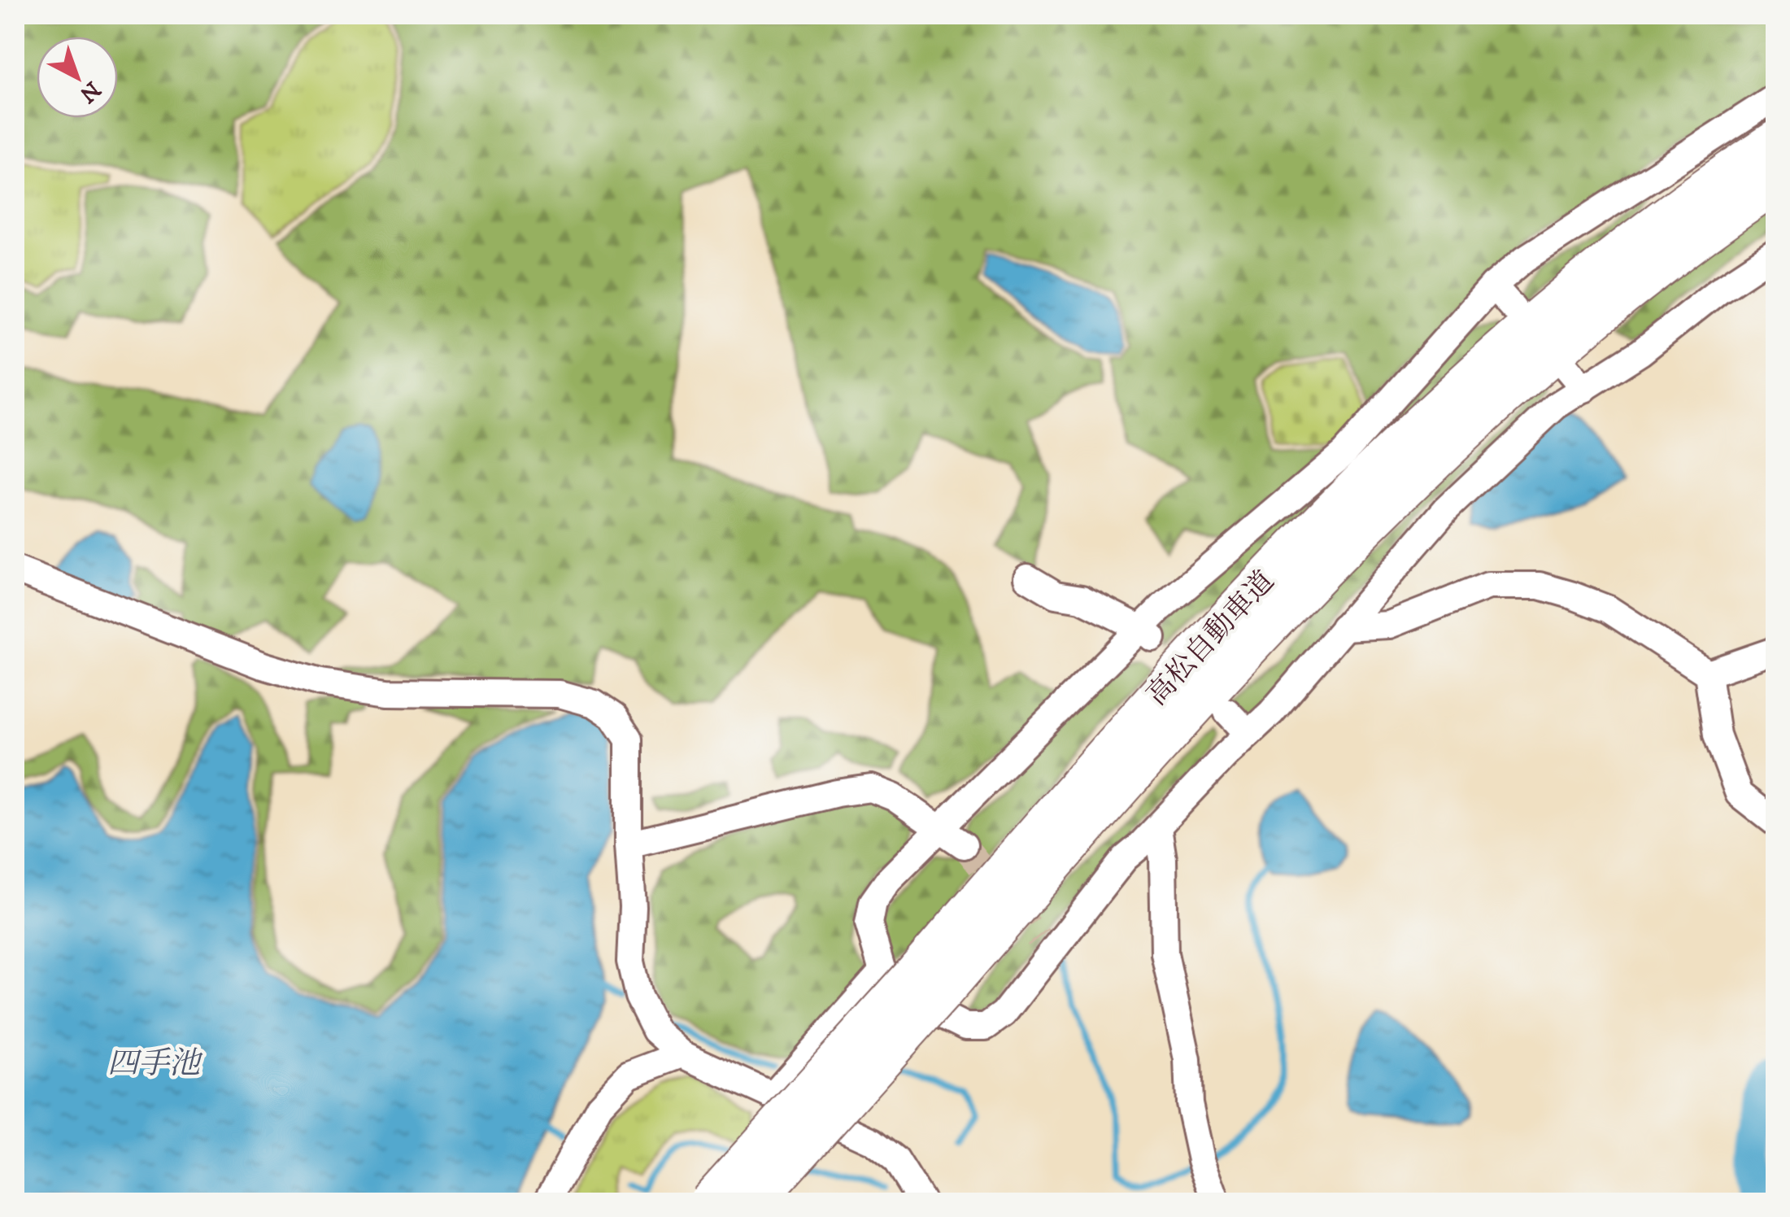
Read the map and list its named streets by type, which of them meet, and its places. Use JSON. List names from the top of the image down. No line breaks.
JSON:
{"streets":{"highway":["高松自動車道"]},"water":["四手池"],"north":"bottom right"}
